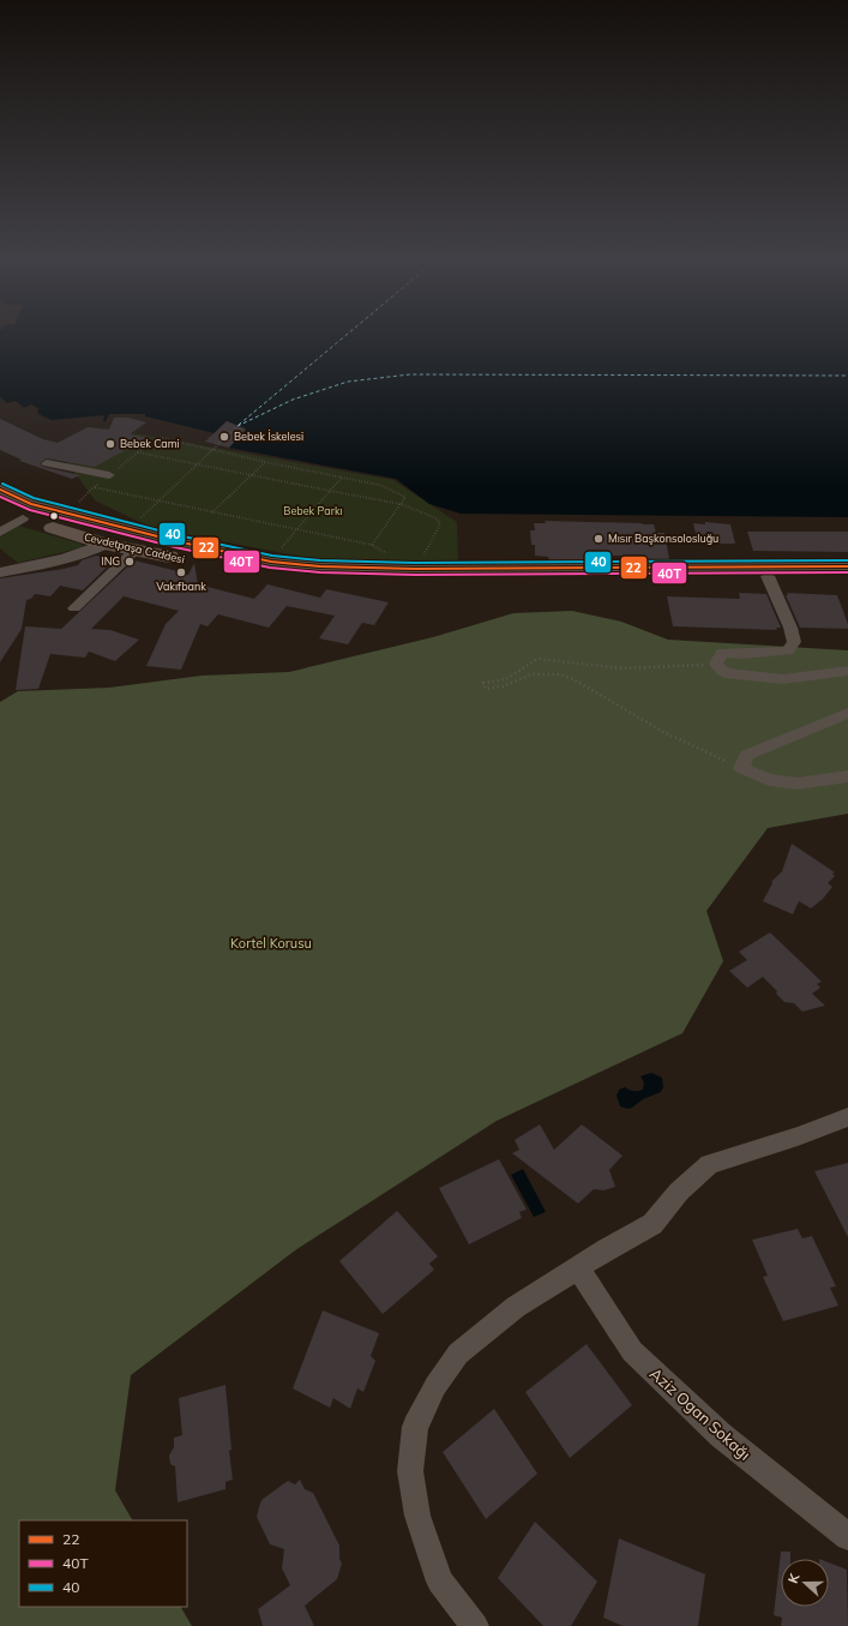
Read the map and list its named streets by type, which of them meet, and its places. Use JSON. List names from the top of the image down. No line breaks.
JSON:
{"streets":{"main road":["Cevdetpaşa Caddesi"],"street":["Aziz Ogan Sokağı"]},"parks":["Bebek Parkı","Kortel Korusu"],"places":["Bebek İskelesi","Bebek Cami","Mısır Başkonsolosluğu","ING","Vakıfbank"],"lines":["transit line 40","transit line 22","transit line 40T"],"legend":["22","40T","40"],"north":"left"}
